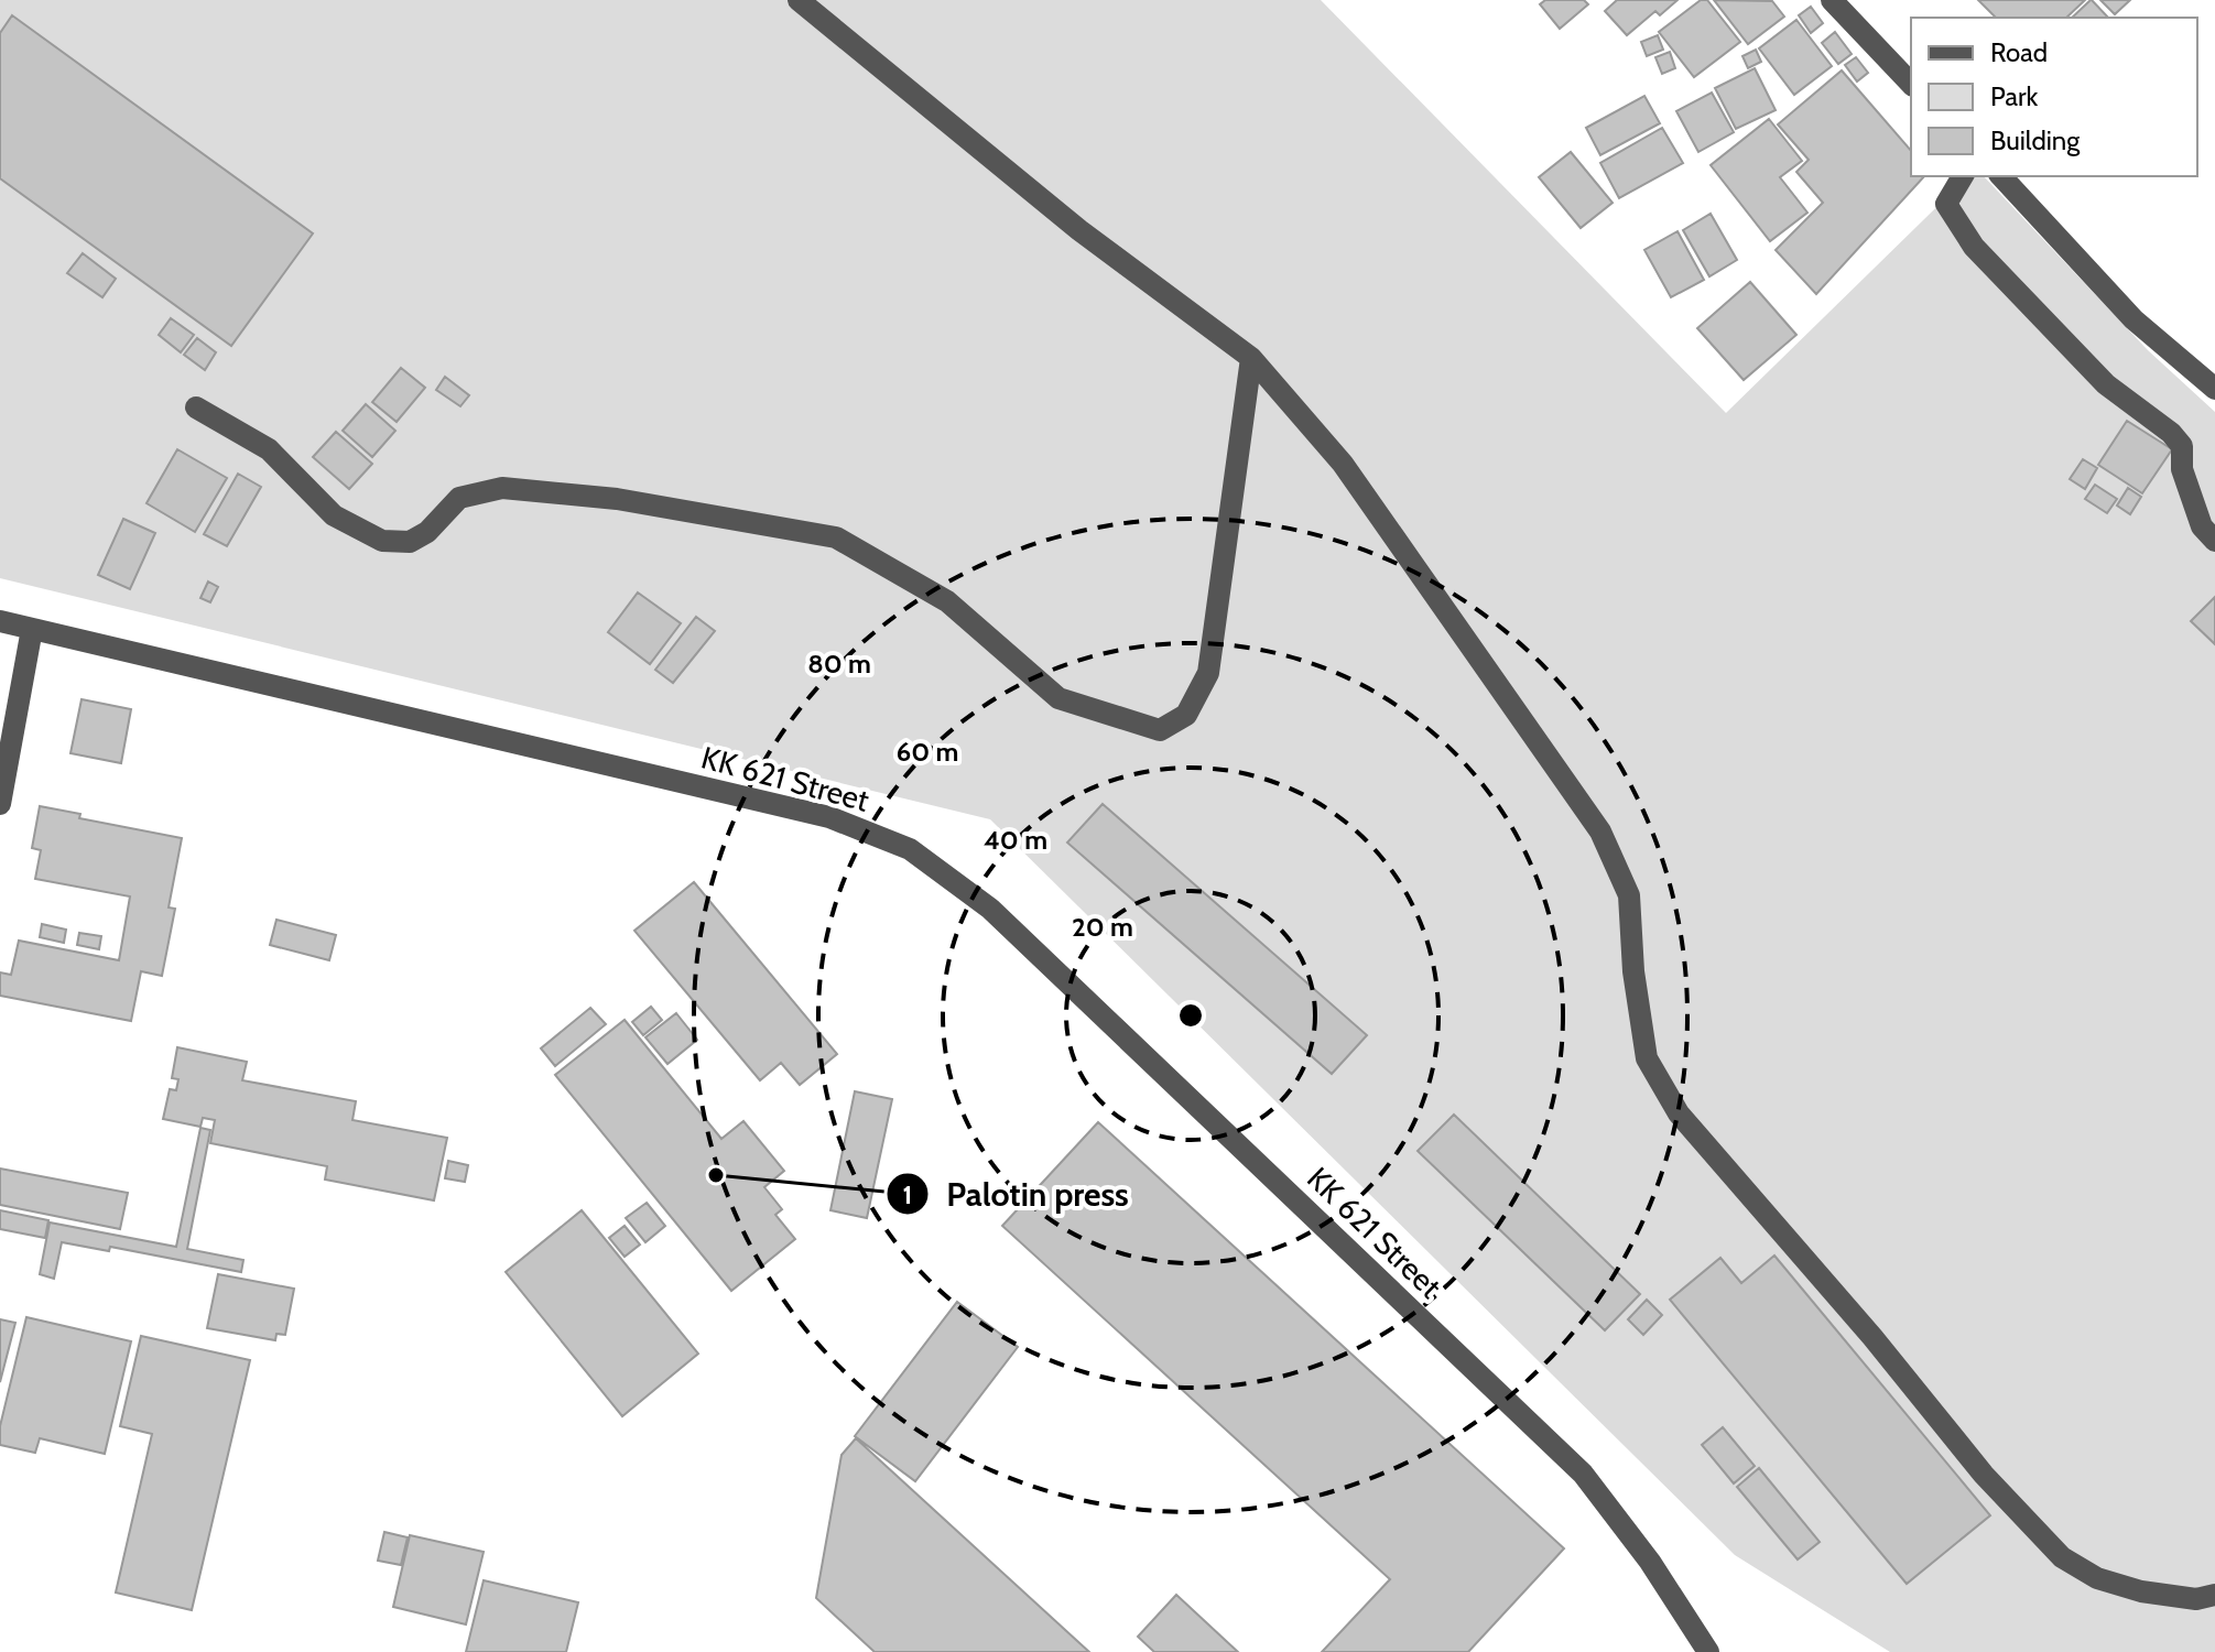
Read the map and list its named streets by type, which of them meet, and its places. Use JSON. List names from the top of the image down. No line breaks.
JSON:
{"streets":{"street":["KK 621 Street"]},"places":["Palotin press"],"legend":["Road","Park","Building"],"rings":["80 m","60 m","40 m","20 m"]}
